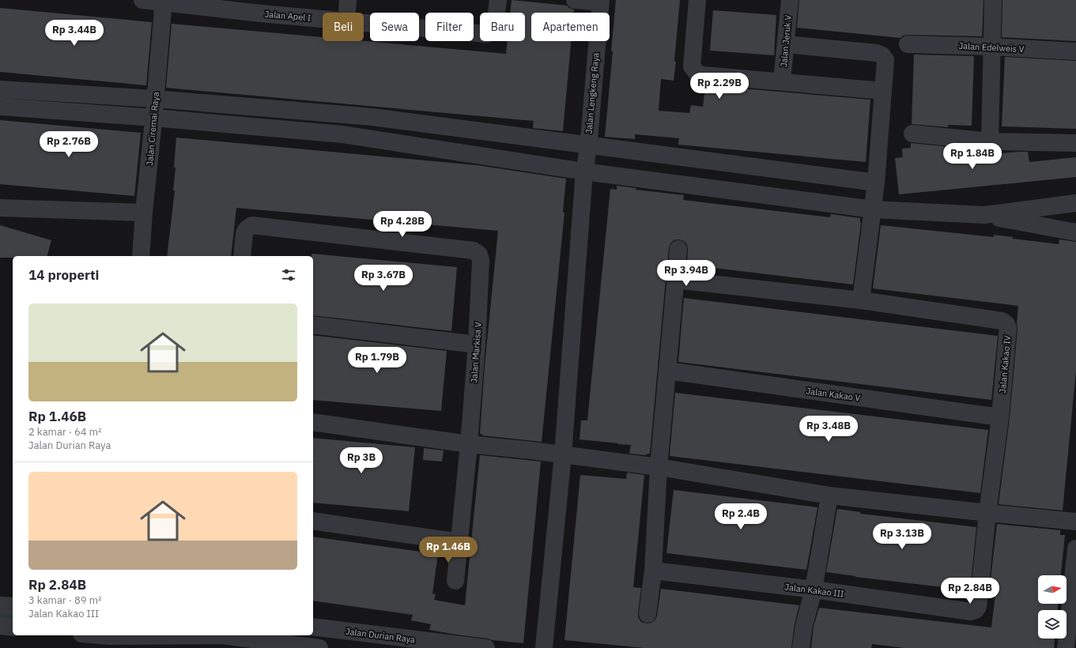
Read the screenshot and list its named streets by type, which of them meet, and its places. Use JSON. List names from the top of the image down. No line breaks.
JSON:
{"streets":{"street":["Jalan Apel I","Jalan Jeruk V","Jalan Edelweis V","Jalan Lengkeng Raya","Jalan Ciremai Raya","Jalan Markisa V","Jalan Kakao IV","Jalan Kakao V","Jalan Kakao III","Jalan Durian Raya"]},"crossings":[["Jalan Apel I","Jalan Ciremai Raya"],["Jalan Kakao IV","Jalan Kakao V"],["Jalan Kakao IV","Jalan Kakao III"]],"north":"right","page":{"chip":["Beli","Sewa","Filter","Baru","Apartemen"],"price":["Rp 3.44B","Rp 2.29B","Rp 2.76B","Rp 1.84B","Rp 4.28B","Rp 3.94B","Rp 3.67B","Rp 1.79B","Rp 3.48B","Rp 3B","Rp 2.4B","Rp 3.13B","Rp 1.46B","Rp 2.84B"],"heading":"14 properti","list":[{"name":"Rp 1.46B","note":"2 kamar · 64 m² · Jalan Durian Raya"},{"name":"Rp 2.84B","note":"3 kamar · 89 m² · Jalan Kakao III"}]}}
